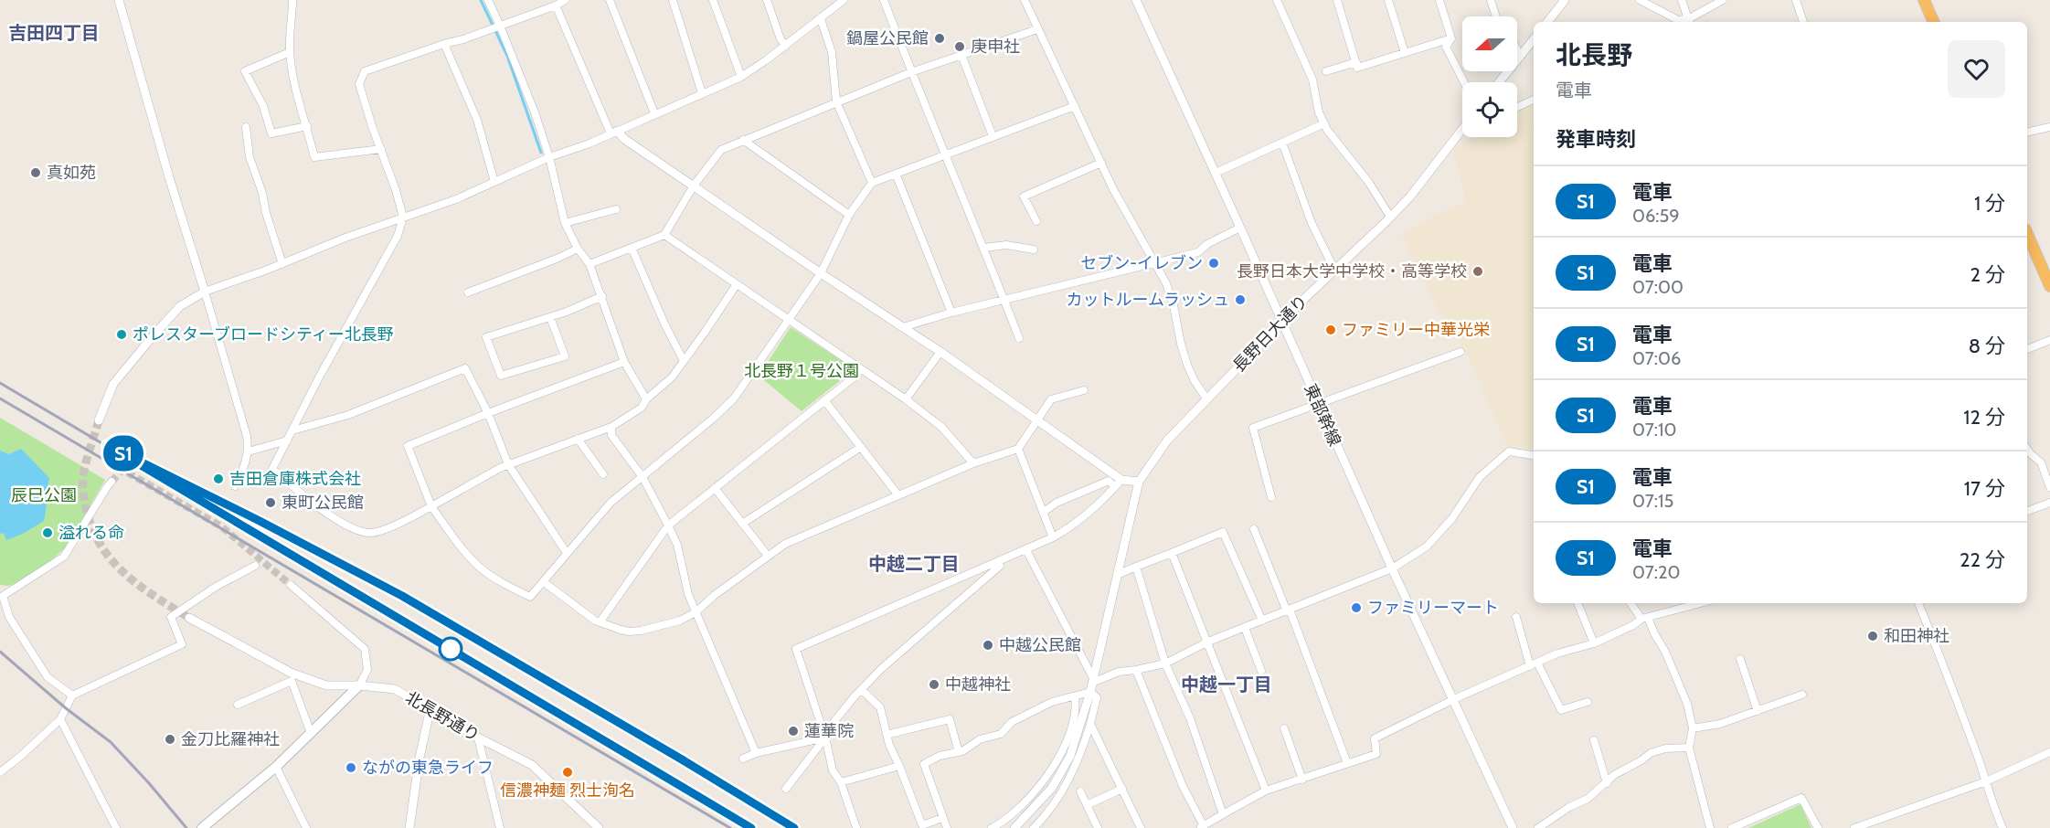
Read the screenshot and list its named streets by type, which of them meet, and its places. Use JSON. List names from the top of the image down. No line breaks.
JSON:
{"streets":{"street":["長野日大通り","東部幹線","北長野通り"]},"crossings":[["長野日大通り","東部幹線"]],"districts":["吉田四丁目","中越二丁目","中越一丁目"],"parks":["北長野１号公園","辰巳公園"],"places":["鍋屋公民館","庚申社","真如苑","セブン-イレブン","長野日本大学中学校・高等学校","カットルームラッシュ","ファミリー中華光栄","ポレスターブロードシティー北長野","吉田倉庫株式会社","東町公民館","溢れる命","ファミリーマート","和田神社","中越公民館","中越神社","蓮華院","金刀比羅神社","ながの東急ライフ","信濃神麺 烈士洵名"],"north":"left","page":{"on_map":"S1","heading":[["北長野","電車"],"発車時刻"],"list":[{"mark":"S1","name":"電車","note":"06:59","value":"1 分"},{"mark":"S1","name":"電車","note":"07:00","value":"2 分"},{"mark":"S1","name":"電車","note":"07:06","value":"8 分"},{"mark":"S1","name":"電車","note":"07:10","value":"12 分"},{"mark":"S1","name":"電車","note":"07:15","value":"17 分"},{"mark":"S1","name":"電車","note":"07:20","value":"22 分"}]}}
